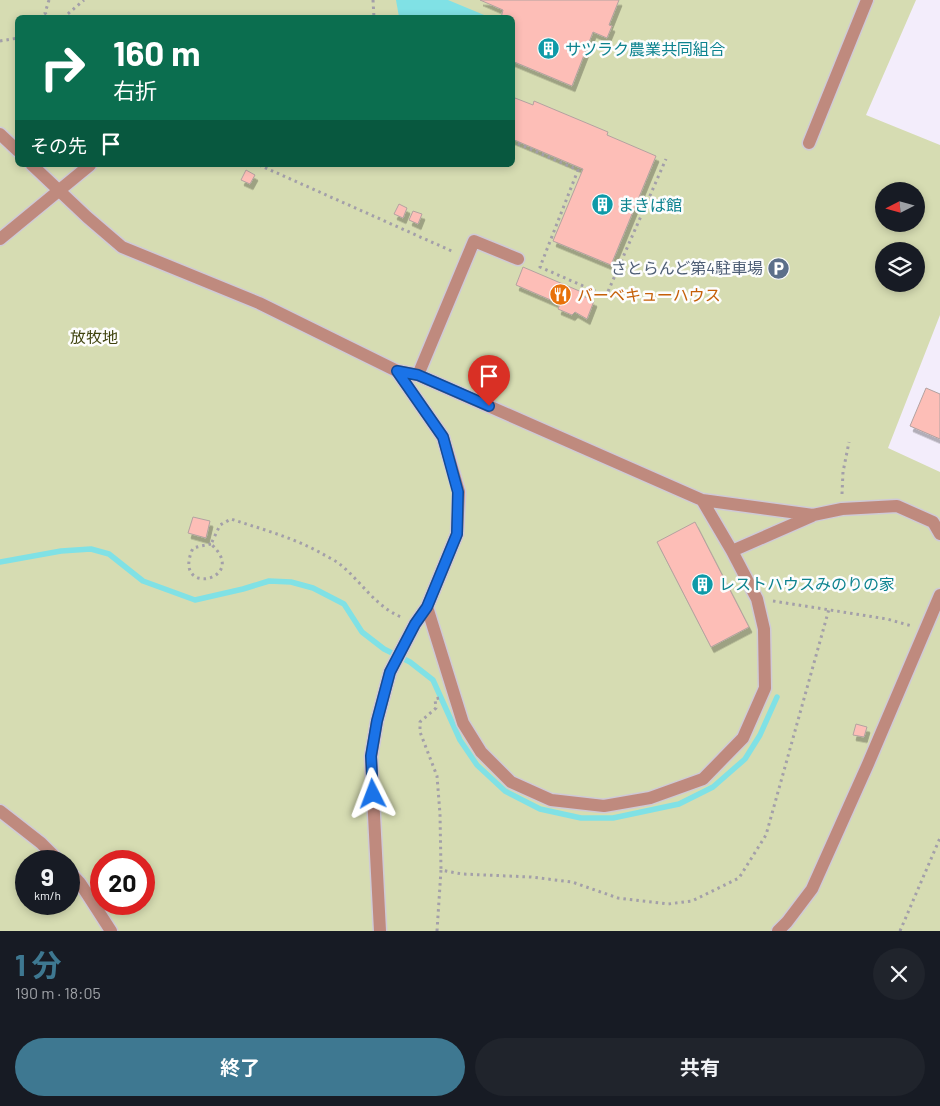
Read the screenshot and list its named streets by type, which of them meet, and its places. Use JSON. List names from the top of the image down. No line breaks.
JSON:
{"parks":["放牧地"],"places":{"building":["サツラク農業共同組合","まきば館","レストハウスみのりの家"],"parking":["さとらんど第4駐車場"],"restaurant":["バーベキューハウス"]},"north":"left","page":{"turn":["160 m","右折"],"then":"その先","speed":"9 km/h","limit":"20","heading":["1 分","190 m · 18:05"],"buttons":["終了","共有"]}}
